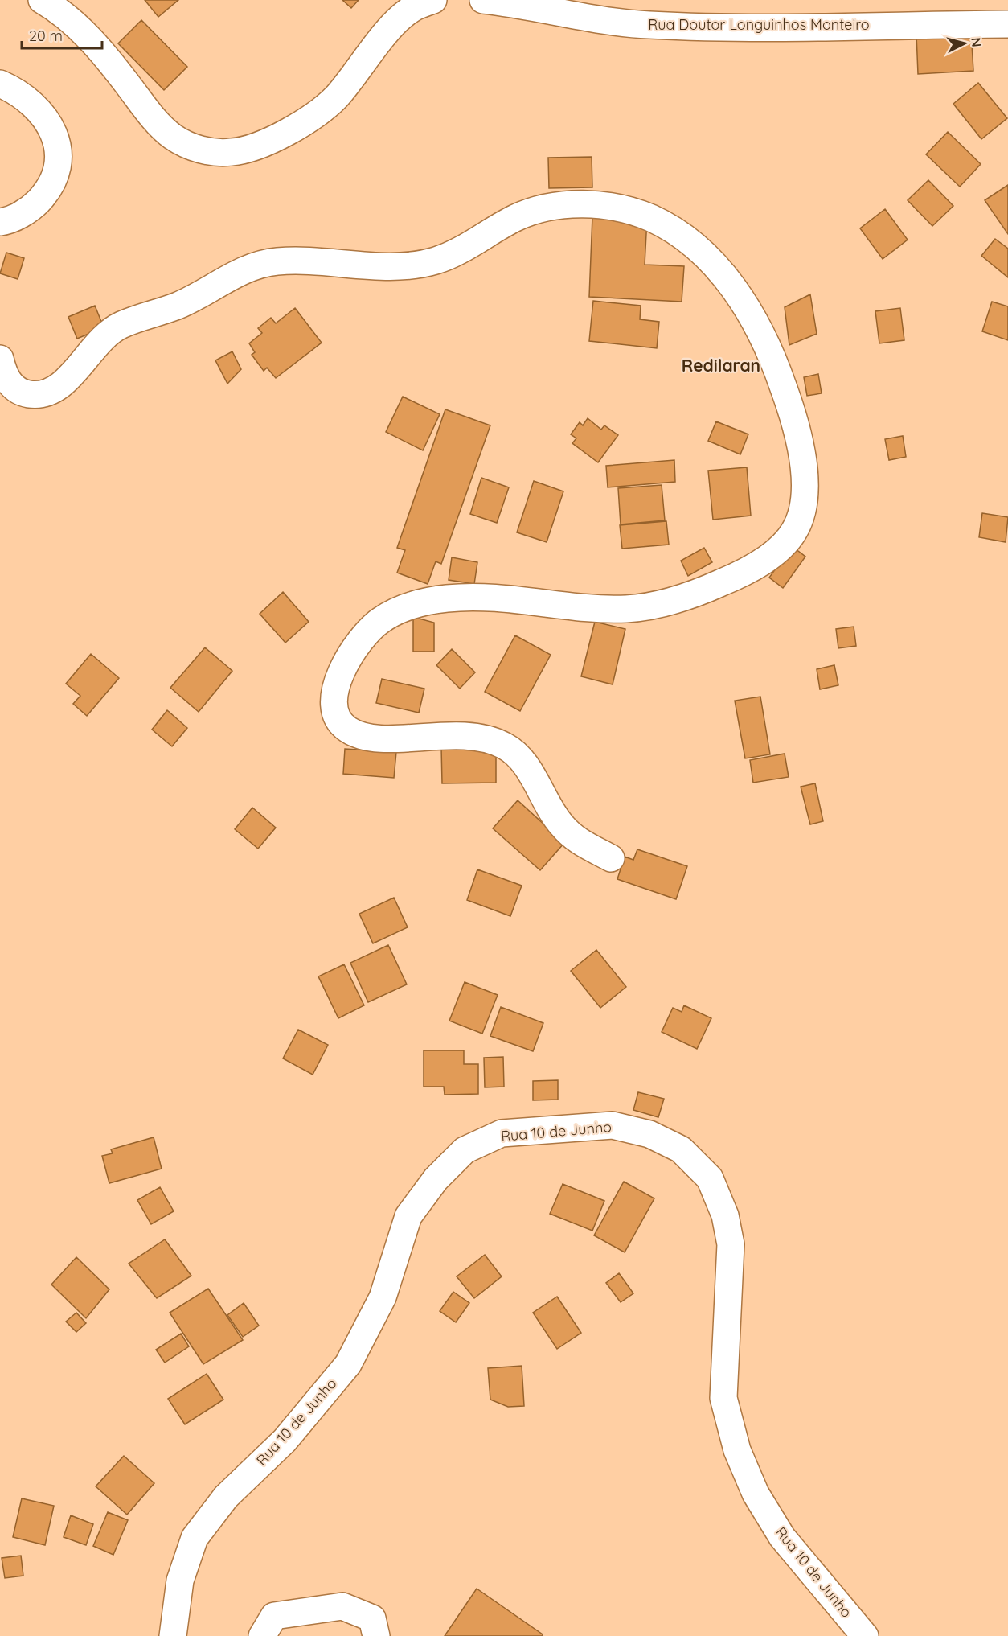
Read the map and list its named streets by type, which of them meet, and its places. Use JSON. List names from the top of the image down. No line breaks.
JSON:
{"streets":{"street":["Rua Doutor Longuinhos Monteiro","Rua 10 de Junho"]},"districts":["Redilaran"],"scale_bar":"20 m","north":"right"}
